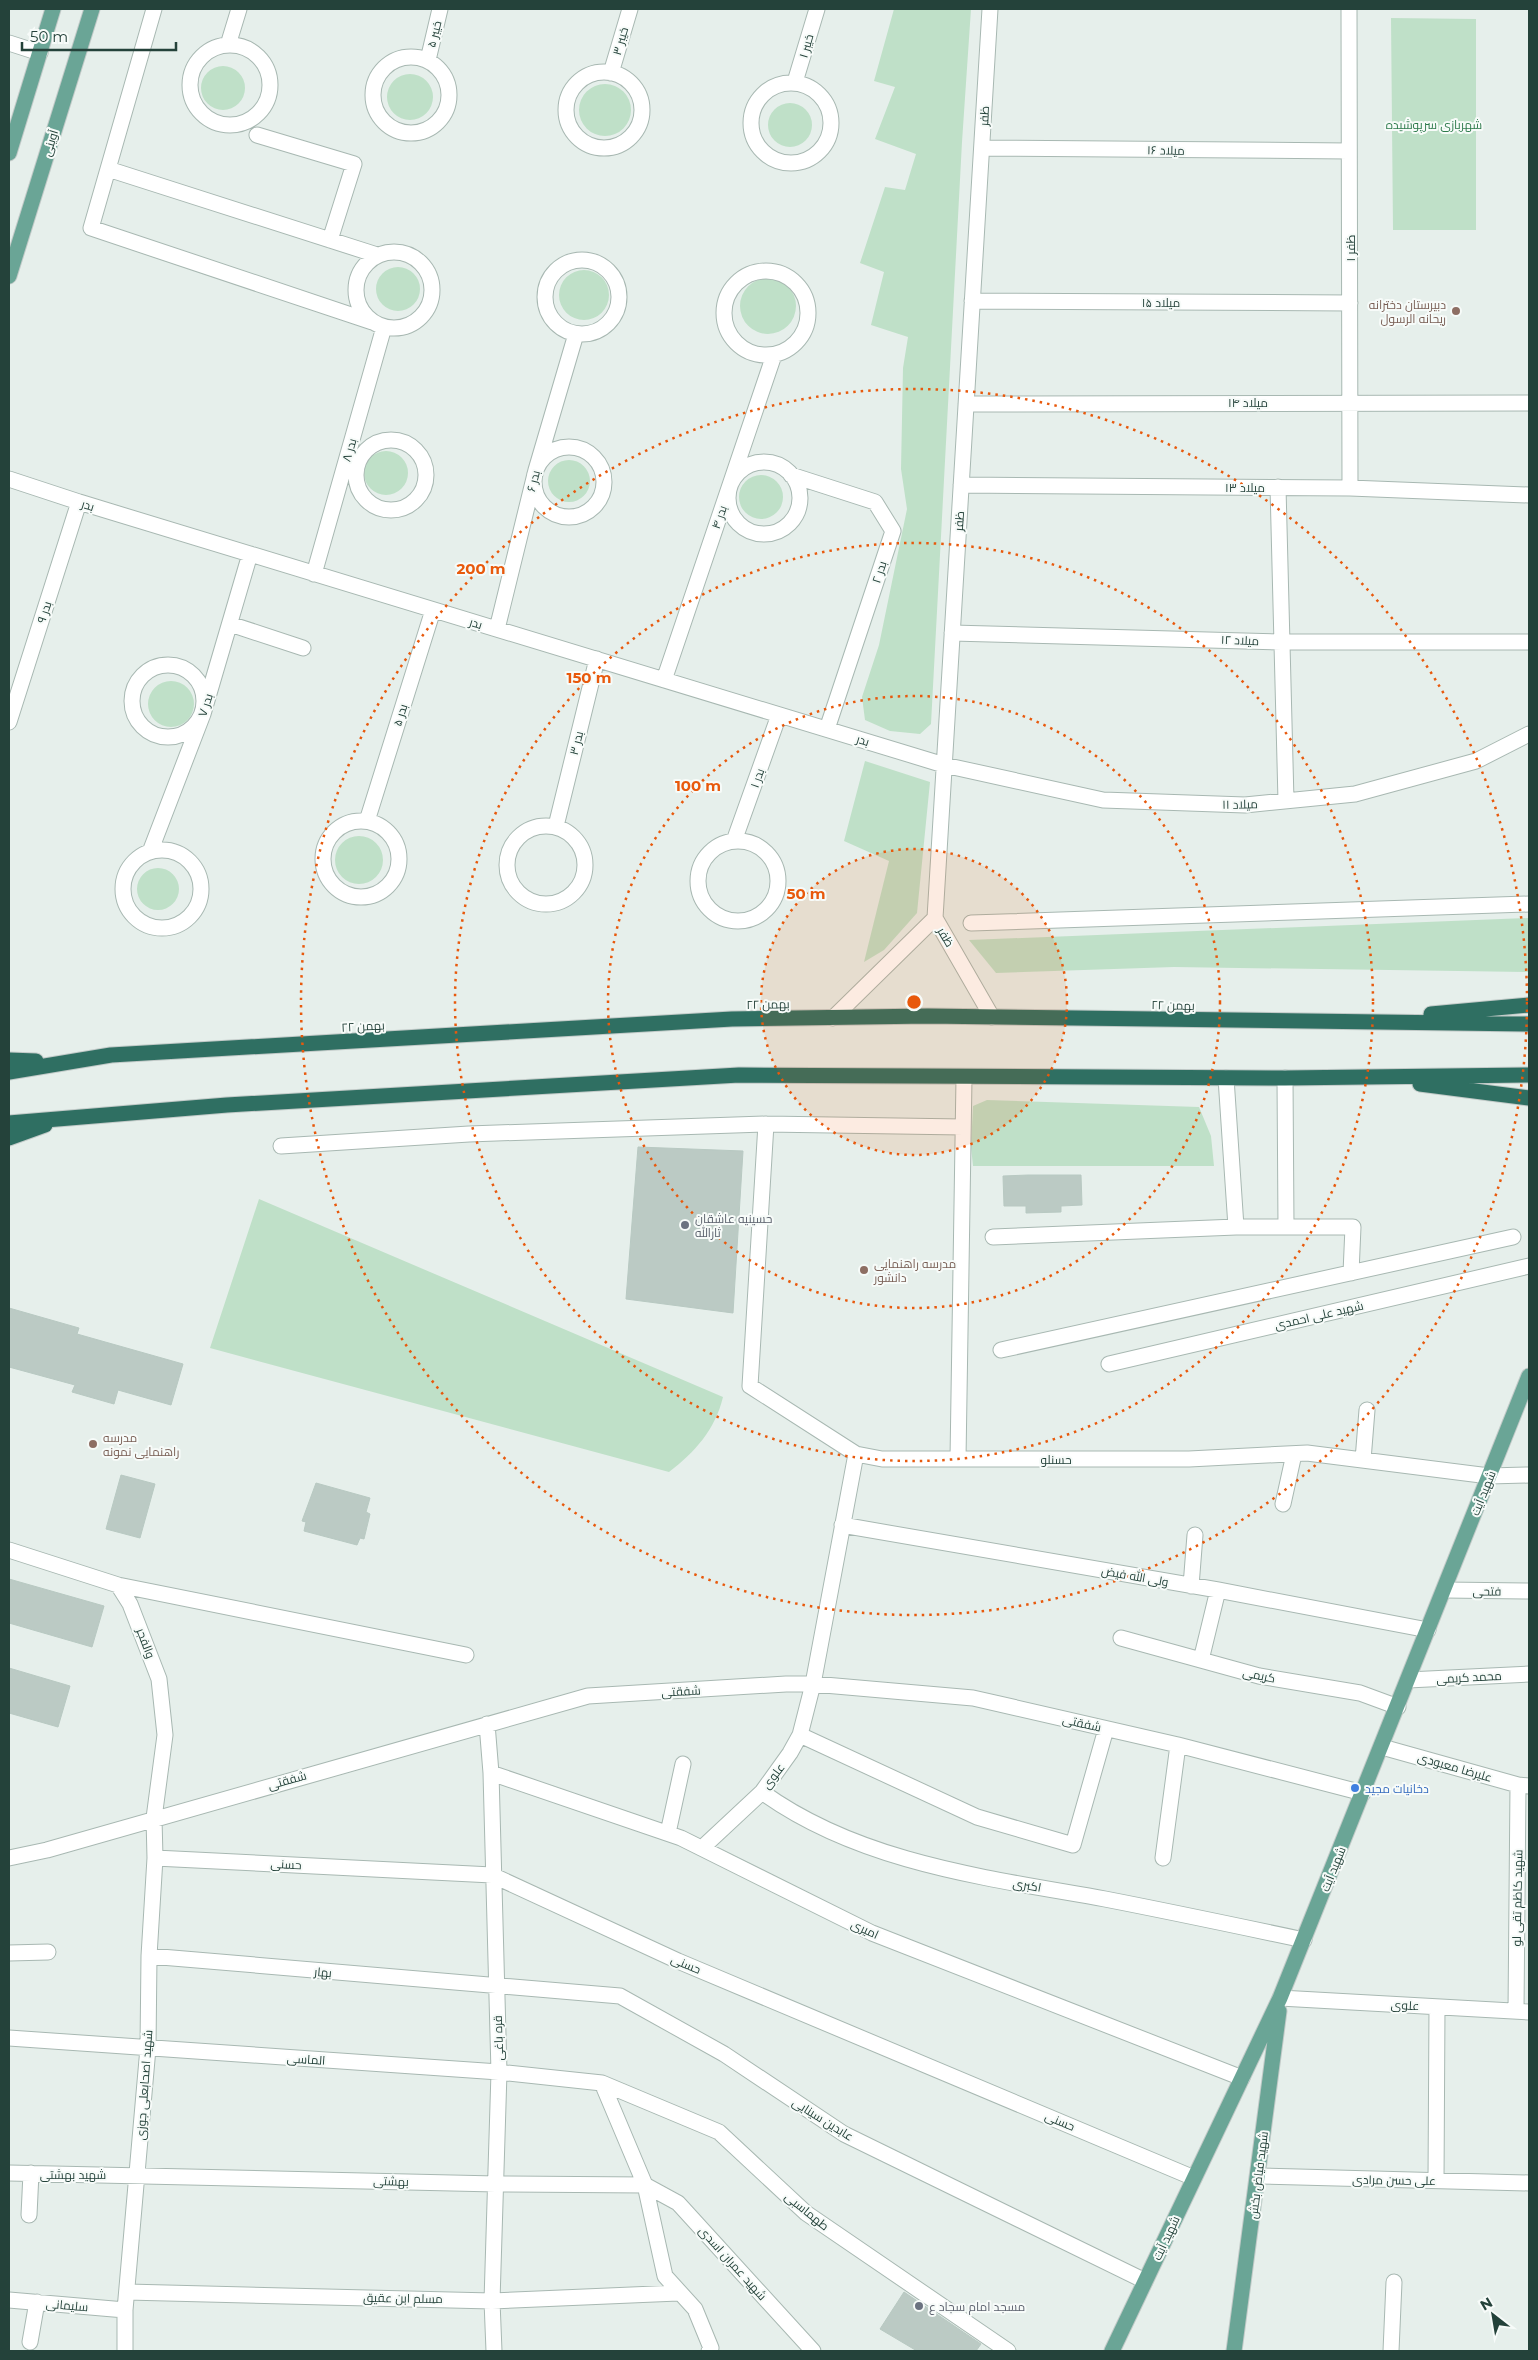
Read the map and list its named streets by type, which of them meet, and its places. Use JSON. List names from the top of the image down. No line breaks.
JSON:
{"streets":{"highway":["۲۲ بهمن"],"main road":["آوینی","شهید آیت","شهید فیاض بخش"],"street":["خیبر ۵","خیبر ۳","خیبر ۱","ظفر","میلاد ۱۶","ظفر ۱","میلاد ۱۵","میلاد ۱۴","بدر ۸","بدر ۶","میلاد ۱۳","بدر","بدر ۴","بدر ۲","بدر ۹","میلاد ۱۲","بدر ۷","بدر ۵","بدر ۳","بدر ۱","میلاد ۱۱","شهید علی احمدی","حسنلو","ولی الله فیض","فتحی","والفجر","کریمی","محمد کریمی","شفقتی","علیرضا معبودی","علوی","حسنی","اکبری","شهید کاظم تقی لو","امیری","بهار","قره باغی","الماسی","شهید اصحابعلی جوزی","عابدین سینایی","شهید بهشتی","علی حسن مرادی","بهشتی","طهماسبی","شهید عمران اسدی","مسلم ابن عقیق","سلیمانی"]},"crossings":[["ظفر","میلاد ۱۶"],["ظفر","میلاد ۱۵"],["ظفر","میلاد ۱۴"],["ظفر","میلاد ۱۳"],["ظفر","بدر"],["ظفر","میلاد ۱۲"],["ظفر","میلاد ۱۱"],["ظفر","۲۲ بهمن"],["میلاد ۱۶","ظفر ۱"],["ظفر ۱","میلاد ۱۵"],["ظفر ۱","میلاد ۱۴"],["ظفر ۱","میلاد ۱۳"],["بدر ۸","بدر"],["بدر ۶","بدر"],["بدر","بدر ۴"],["بدر","بدر ۲"],["بدر","بدر ۹"],["بدر","بدر ۷"],["بدر","بدر ۵"],["بدر","بدر ۳"],["بدر","بدر ۱"],["بدر","میلاد ۱۱"],["بدر ۴","بدر ۲"],["حسنلو","شهید آیت"],["شهید آیت","ولی الله فیض"],["شهید آیت","فتحی"],["شهید آیت","کریمی"],["شهید آیت","محمد کریمی"],["شهید آیت","شفقتی"],["شهید آیت","علیرضا معبودی"],["شهید آیت","علوی"],["شهید آیت","حسنی"],["شهید آیت","اکبری"],["شهید آیت","امیری"],["شهید آیت","عابدین سینایی"],["شهید آیت","شهید فیاض بخش"],["والفجر","شفقتی"],["والفجر","شهید اصحابعلی جوزی"],["شفقتی","علوی"],["شفقتی","قره باغی"],["شفقتی","شهید اصحابعلی جوزی"],["علیرضا معبودی","شهید کاظم تقی لو"],["علوی","اکبری"],["علوی","شهید کاظم تقی لو"],["علوی","امیری"],["علوی","شهید فیاض بخش"],["حسنی","قره باغی"],["حسنی","شهید اصحابعلی جوزی"],["امیری","قره باغی"],["بهار","قره باغی"],["بهار","شهید اصحابعلی جوزی"],["بهار","عابدین سینایی"],["قره باغی","الماسی"],["قره باغی","عابدین سینایی"],["قره باغی","بهشتی"],["قره باغی","مسلم ابن عقیق"],["الماسی","شهید اصحابعلی جوزی"],["الماسی","طهماسبی"],["شهید اصحابعلی جوزی","شهید بهشتی"],["شهید اصحابعلی جوزی","بهشتی"],["شهید اصحابعلی جوزی","مسلم ابن عقیق"],["شهید اصحابعلی جوزی","سلیمانی"],["شهید بهشتی","بهشتی"],["شهید فیاض بخش","علی حسن مرادی"],["بهشتی","شهید عمران اسدی"]],"parks":["شهربازی سرپوشیده"],"places":["دبیرستان دخترانه ریحانه الرسول","حسینیه عاشقان ثارالله","مدرسه راهنمایی دانشور","مدرسه راهنمایی نمونه","دخانیات مجید","مسجد امام سجاد ع"],"scale_bar":"50 m","north":"top left","rings":["200 m","150 m","100 m","50 m"]}
